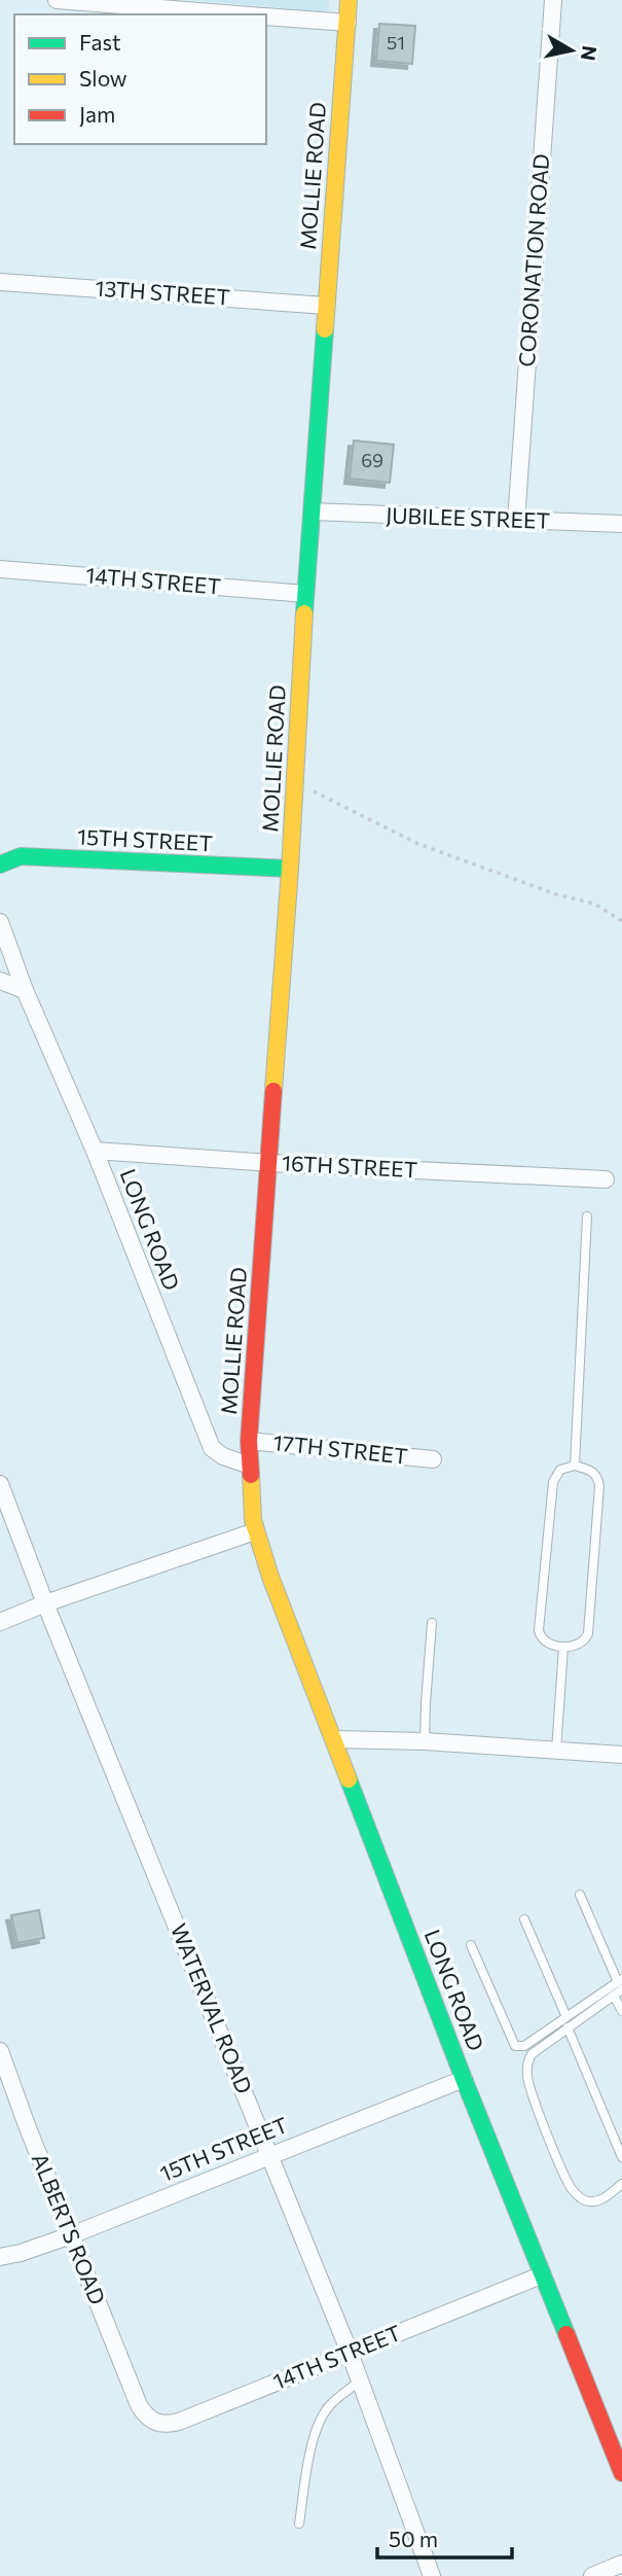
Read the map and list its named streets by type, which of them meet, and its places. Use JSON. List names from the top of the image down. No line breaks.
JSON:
{"streets":{"main road":["MOLLIE ROAD","15TH STREET","LONG ROAD"],"street":["CORONATION ROAD","13TH STREET","JUBILEE STREET","14TH STREET","16TH STREET","17TH STREET","WATERVAL ROAD","ALBERTS ROAD"]},"crossings":[["MOLLIE ROAD","13TH STREET"],["MOLLIE ROAD","JUBILEE STREET"],["MOLLIE ROAD","14TH STREET"],["MOLLIE ROAD","15TH STREET"],["MOLLIE ROAD","16TH STREET"],["MOLLIE ROAD","LONG ROAD"],["MOLLIE ROAD","17TH STREET"],["CORONATION ROAD","JUBILEE STREET"],["14TH STREET","LONG ROAD"],["14TH STREET","WATERVAL ROAD"],["14TH STREET","ALBERTS ROAD"],["15TH STREET","LONG ROAD"],["15TH STREET","WATERVAL ROAD"],["15TH STREET","ALBERTS ROAD"],["16TH STREET","LONG ROAD"]],"house_numbers":["51","69"],"legend":["Fast","Slow","Jam"],"scale_bar":"50 m","north":"right"}
